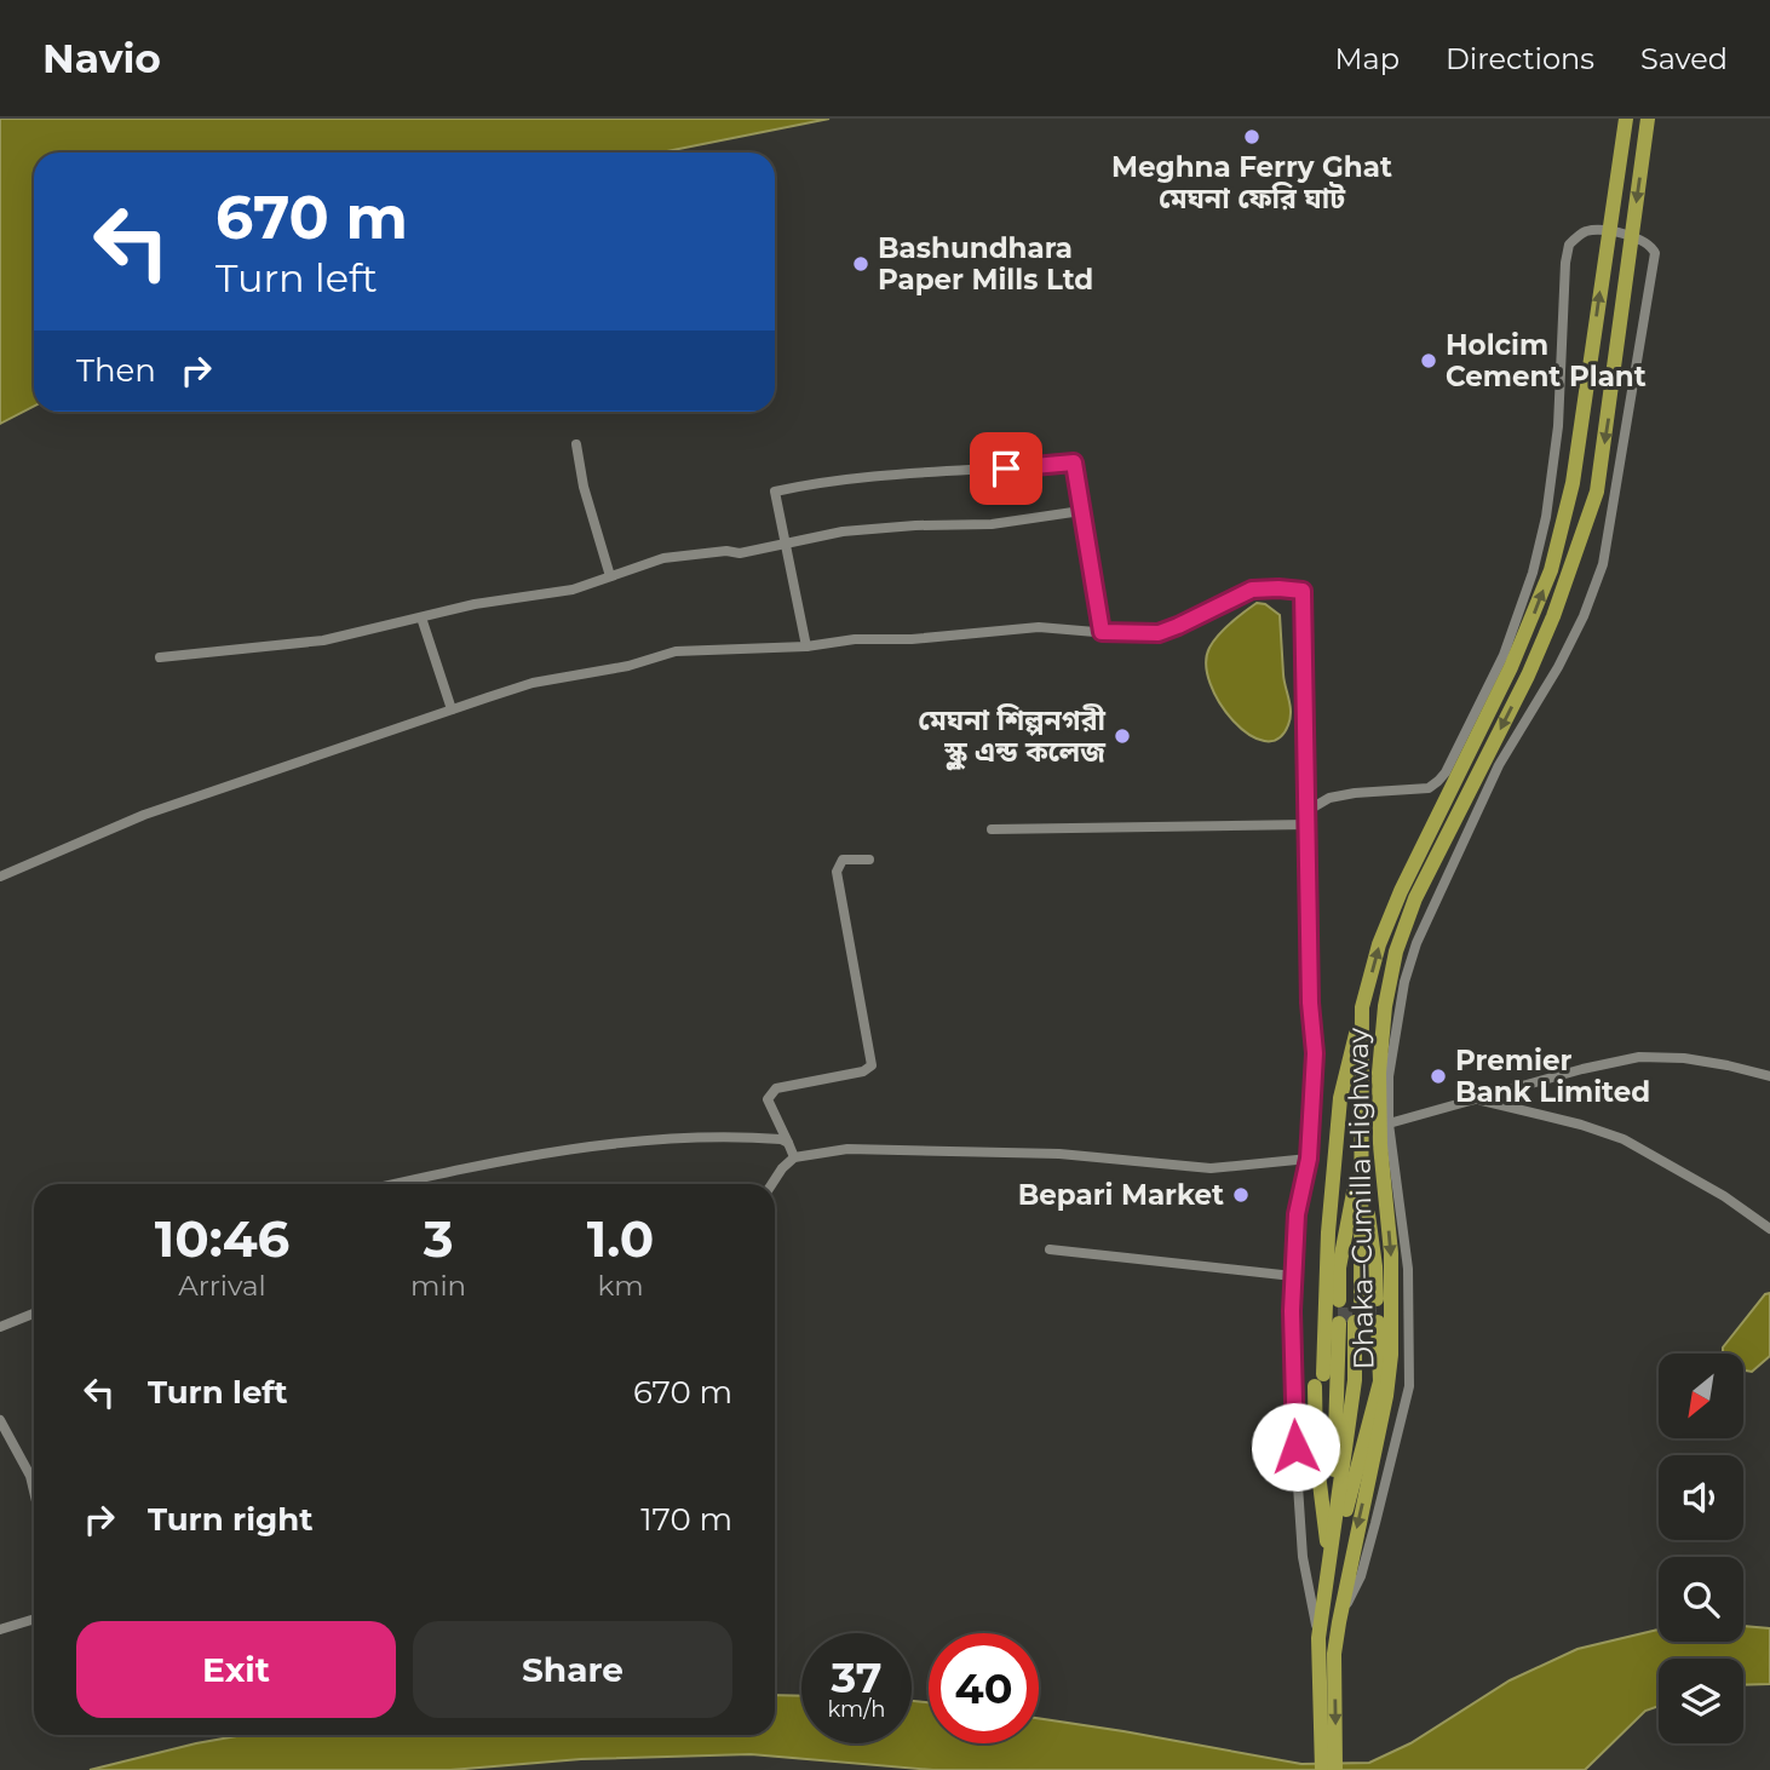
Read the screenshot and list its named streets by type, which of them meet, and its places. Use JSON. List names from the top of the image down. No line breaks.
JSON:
{"streets":{"highway":["Dhaka–Cumilla Highway"]},"places":["Meghna Ferry Ghat মেঘনা ফেরি ঘাট","Bashundhara Paper Mills Ltd","Holcim Cement Plant","মেঘনা শিল্পনগরী স্কুল এন্ড কলেজ","Premier Bank Limited","Bepari Market"],"north":"bottom left","page":{"header":"Navio","nav":["Map","Directions","Saved"],"turn":["670 m","Turn left"],"then":"Then","eta":["10:46","Arrival","3","min","1.0","km"],"list":[{"name":"Turn left","value":"670 m"},{"name":"Turn right","value":"170 m"}],"buttons":["Exit","Share"],"speed":"37 km/h","limit":"40"}}
